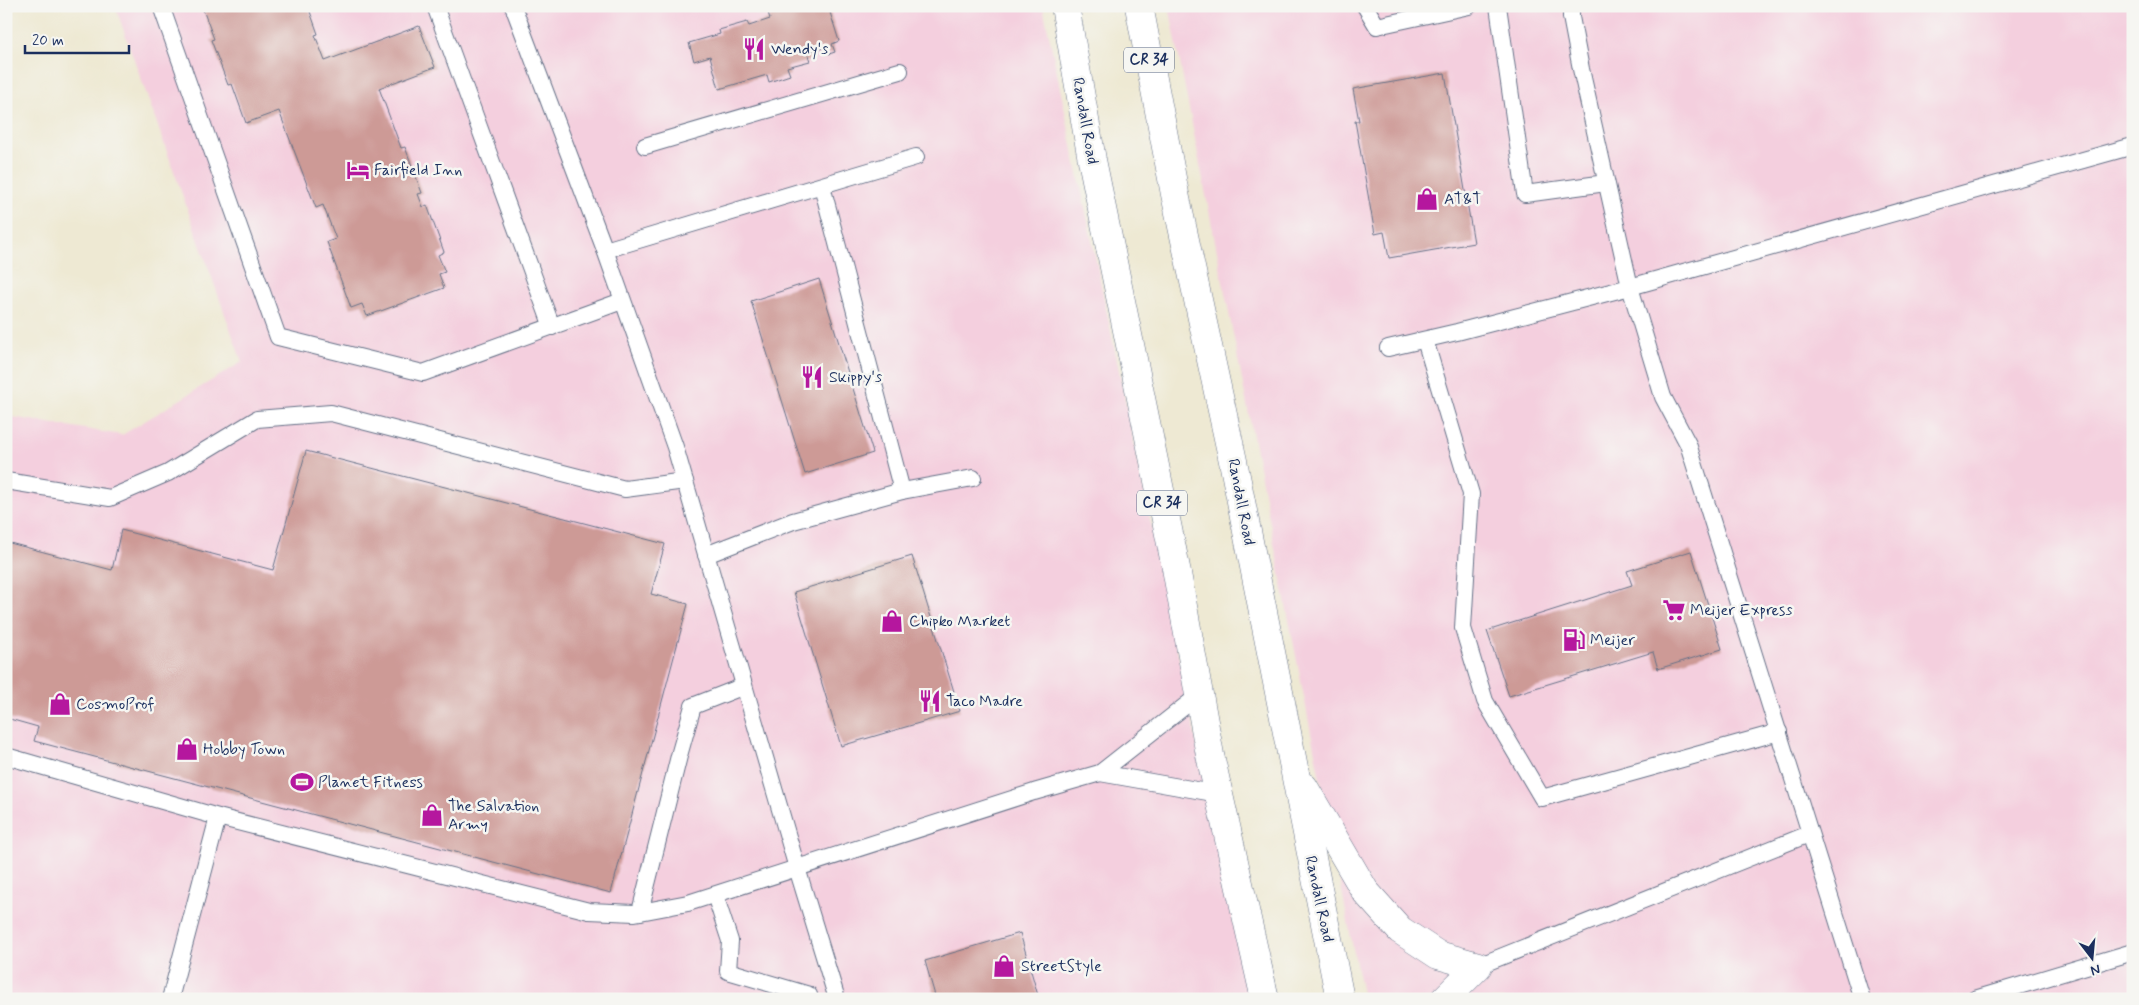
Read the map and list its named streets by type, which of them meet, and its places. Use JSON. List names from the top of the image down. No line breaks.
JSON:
{"streets":{"main road":["CR 34","Randall Road"]},"places":{"restaurant":["Wendy's","Skippy's","Taco Madre"],"hotel":["Fairfield Inn"],"shop":["AT&T","Chipko Market","CosmoProf","Hobby Town","The Salvation Army","StreetStyle"],"supermarket":["Meijer Express"],"fuel station":["Meijer"],"sports":["Planet Fitness"]},"scale_bar":"20 m","north":"bottom"}
